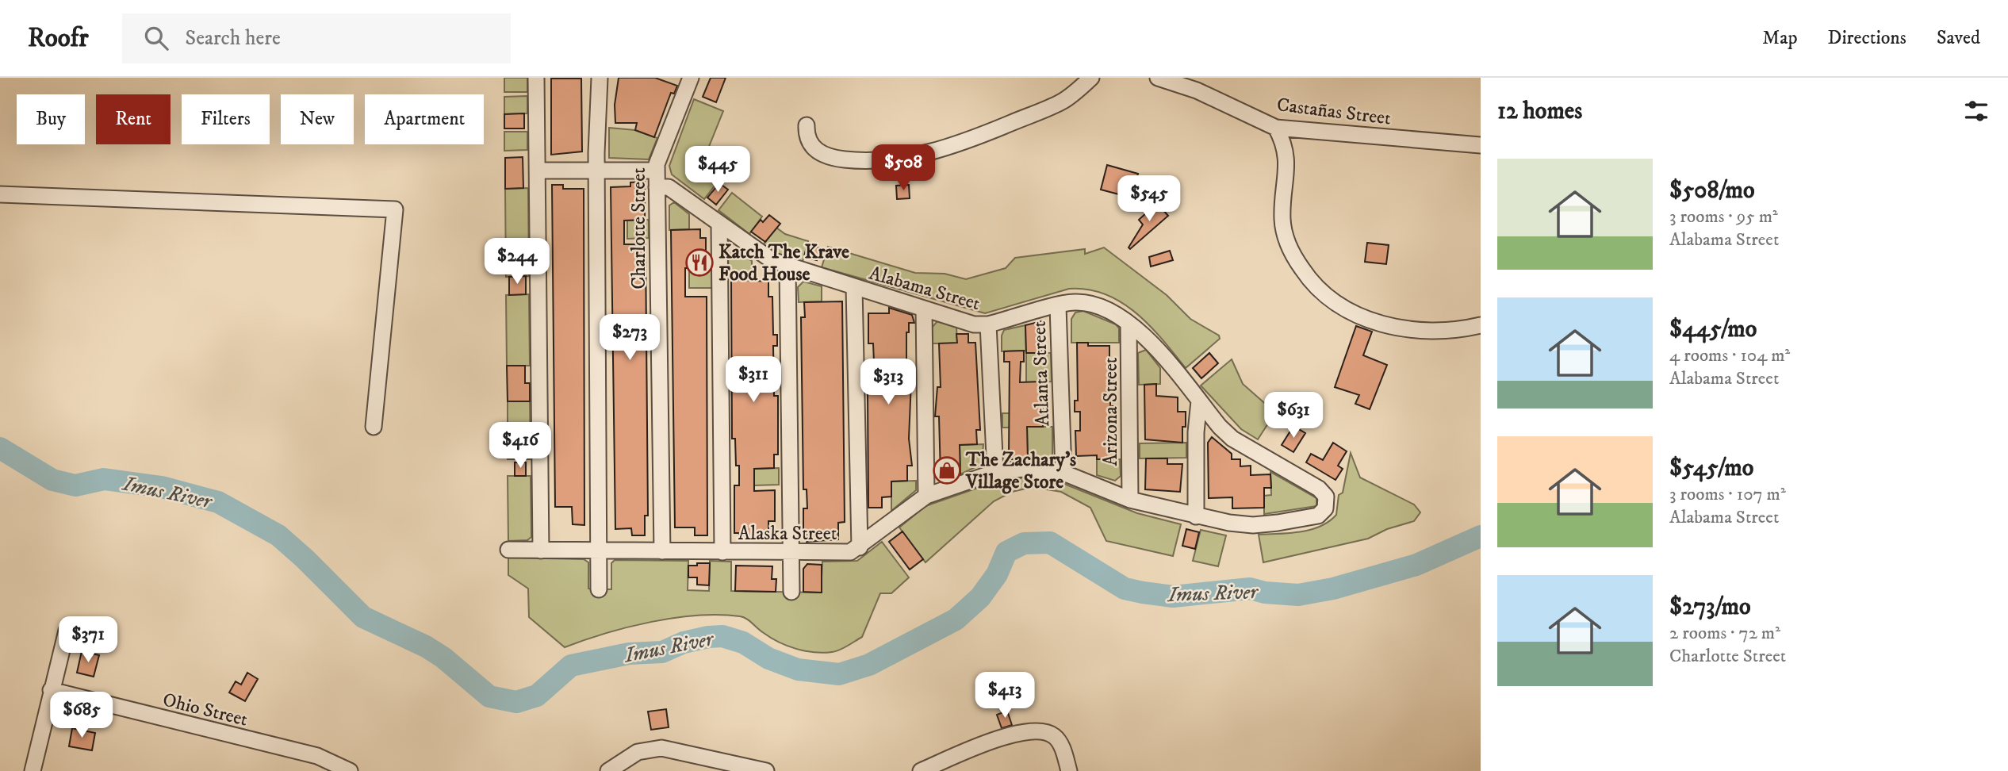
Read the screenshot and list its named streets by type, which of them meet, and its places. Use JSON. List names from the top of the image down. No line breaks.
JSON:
{"streets":{"street":["Castañas Street","Charlotte Street","Alabama Street","Atlanta Street","Arizona Street","Alaska Street","Ohio Street"]},"crossings":[["Charlotte Street","Alabama Street"],["Charlotte Street","Alaska Street"],["Alabama Street","Atlanta Street"],["Alabama Street","Arizona Street"],["Alabama Street","Alaska Street"],["Atlanta Street","Alaska Street"],["Arizona Street","Alaska Street"]],"water":["Imus River"],"places":{"restaurant":["Katch The Krave Food House"],"shop":["The Zachary's Village Store"]},"page":{"header":"Roofr","search":"Search here","nav":["Map","Directions","Saved"],"heading":"12 homes","chip":["Buy","Rent","Filters","New","Apartment"],"price":["$508","$445","$545","$244","$273","$311","$313","$631","$416","$371","$413","$685"],"list":[{"name":"$508/mo","note":"3 rooms · 95 m² · Alabama Street"},{"name":"$445/mo","note":"4 rooms · 104 m² · Alabama Street"},{"name":"$545/mo","note":"3 rooms · 107 m² · Alabama Street"},{"name":"$273/mo","note":"2 rooms · 72 m² · Charlotte Street"}]}}
